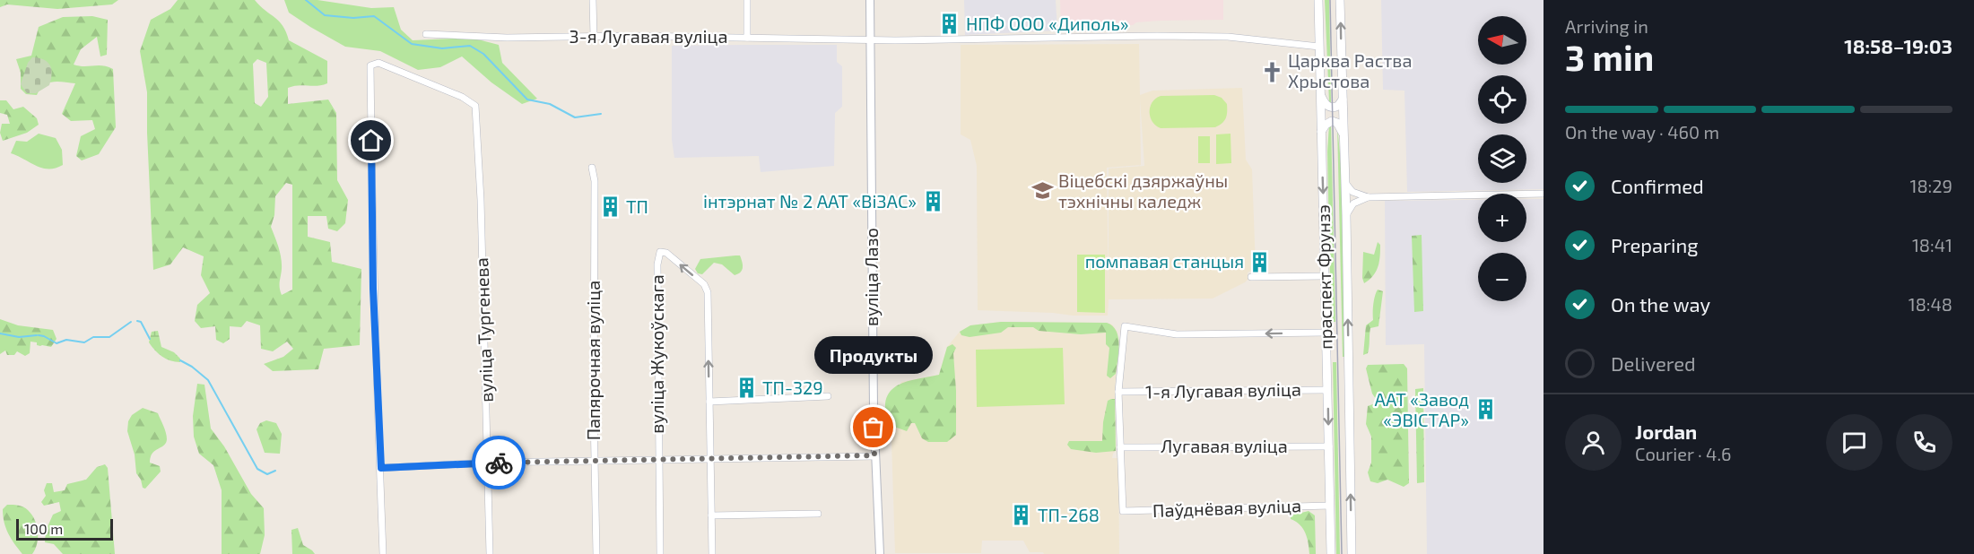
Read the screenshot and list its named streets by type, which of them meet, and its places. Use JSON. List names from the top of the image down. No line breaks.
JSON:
{"streets":{"main road":["праспект Фрунзэ"],"street":["3-я Лугавая вуліца","вуліца Лазо","вуліца Тургенева","вуліца Жукоўскага","Папярочная вуліца","1-я Лугавая вуліца","Лугавая вуліца","Паўднёвая вуліца"]},"crossings":[["3-я Лугавая вуліца","вуліца Лазо"],["3-я Лугавая вуліца","праспект Фрунзэ"],["праспект Фрунзэ","1-я Лугавая вуліца"],["праспект Фрунзэ","Лугавая вуліца"],["праспект Фрунзэ","Паўднёвая вуліца"],["Лугавая вуліца","Паўднёвая вуліца"]],"places":{"building":["НПФ ООО «Диполь»","інтэрнат № 2 ААТ «ВіЗАС»","ТП","помпавая станцыя","ТП-329","ААТ «Завод «ЭВІСТАР»","ТП-268"],"church":["Царква Раства Хрыстова"],"school or university":["Віцебскі дзяржаўны тэхнічны каледж"],"other":["Продукты"]},"scale_bar":"100 m","north":"left","page":{"heading":["3 min","Arriving in","18:58–19:03"],"panel":["Jordan","Courier · 4.6"],"map_buttons":["+","−"],"bar":"On the way · 460 m","list":[["Confirmed","18:29"],["Preparing","18:41"],["On the way","18:48"],"Delivered"],"bubble":"Продукты","scale":"100 m"}}
